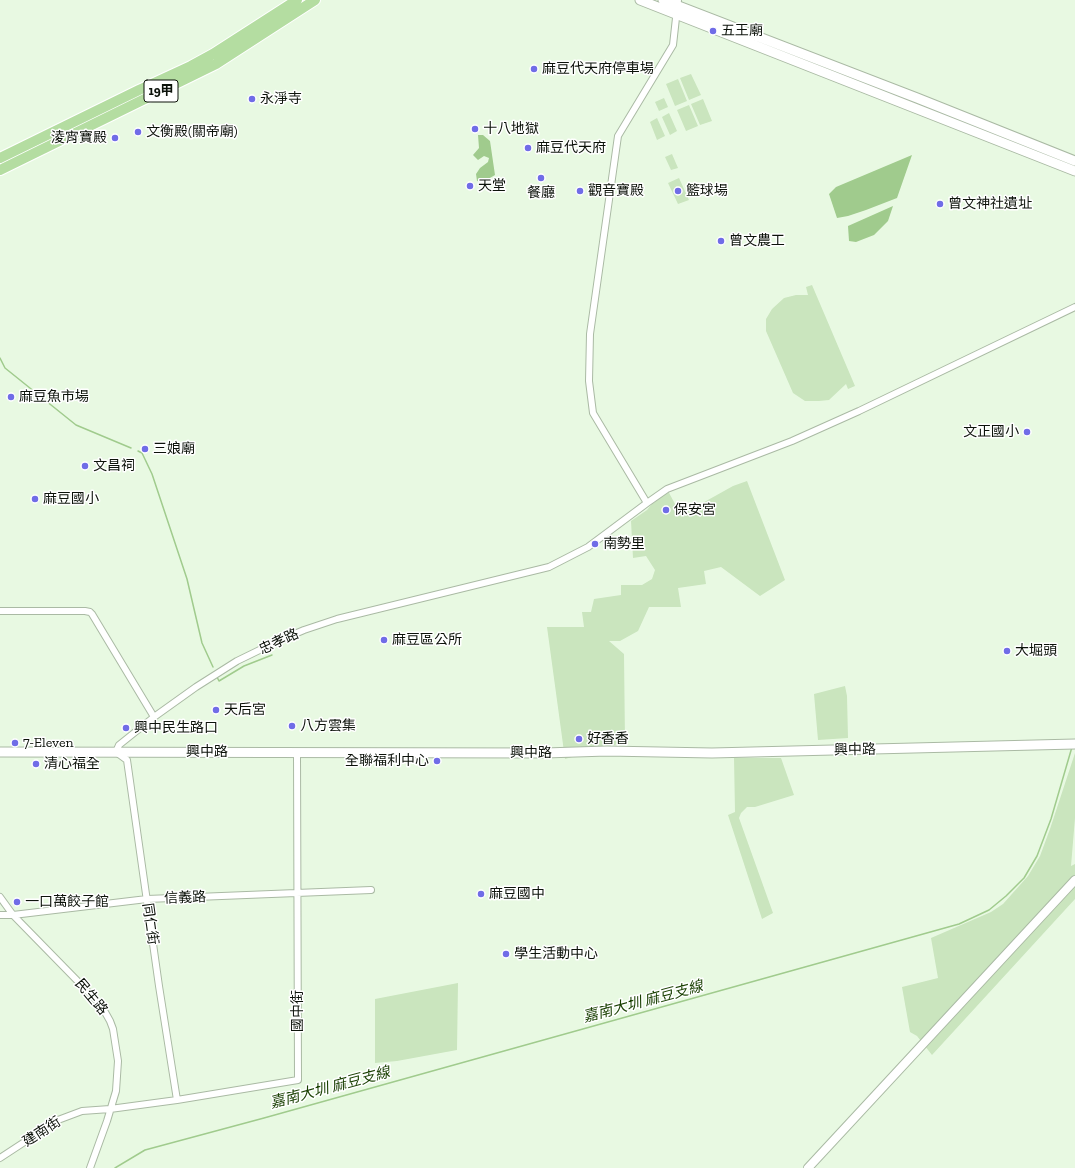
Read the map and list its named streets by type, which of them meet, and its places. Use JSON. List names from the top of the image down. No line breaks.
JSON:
{"streets":{"main road":["19甲","興中路"],"street":["忠孝路","信義路","同仁街","民生路","國中街","建南街"]},"crossings":[["忠孝路","興中路"],["忠孝路","同仁街"],["興中路","同仁街"],["興中路","國中街"],["信義路","同仁街"],["信義路","民生路"],["信義路","國中街"],["同仁街","國中街"],["民生路","國中街"],["民生路","建南街"],["國中街","建南街"]],"water":["嘉南大圳 麻豆支線"],"places":["五王廟","麻豆代天府停車場","永淨寺","十八地獄","文衡殿(關帝廟)","淩宵寶殿","麻豆代天府","餐廳","天堂","觀音寶殿","籃球場","曾文神社遺址","曾文農工","麻豆魚市場","文正國小","三娘廟","文昌祠","麻豆國小","保安宮","南勢里","麻豆區公所","大堀頭","天后宮","八方雲集","興中民生路口","好香香","7-Eleven","全聯福利中心","清心福全","麻豆國中","一口萬餃子館","學生活動中心"]}
